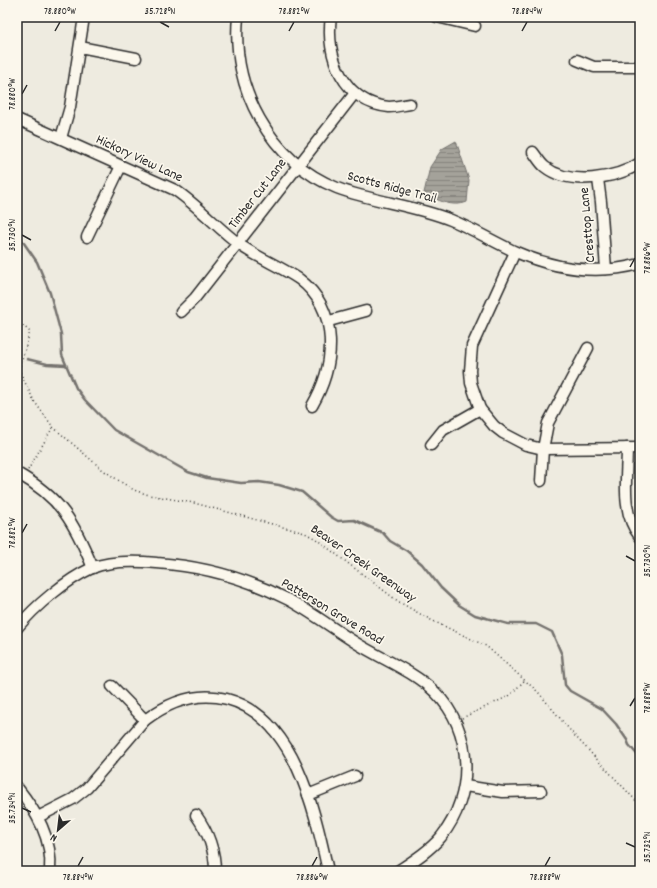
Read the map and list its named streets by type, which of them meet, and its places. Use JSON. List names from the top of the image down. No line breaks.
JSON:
{"streets":{"street":["Hickory View Lane","Scotts Ridge Trail","Timber Cut Lane","Cresttop Lane","Patterson Grove Road"],"path":["Beaver Creek Greenway"]},"crossings":[["Hickory View Lane","Timber Cut Lane"],["Scotts Ridge Trail","Timber Cut Lane"],["Scotts Ridge Trail","Cresttop Lane"]],"north":"bottom left","coordinates":["78.880°W","35.728°N","78.882°W","78.884°W","35.730°N","78.886°W","78.888°W","35.734°N","35.732°N"]}
